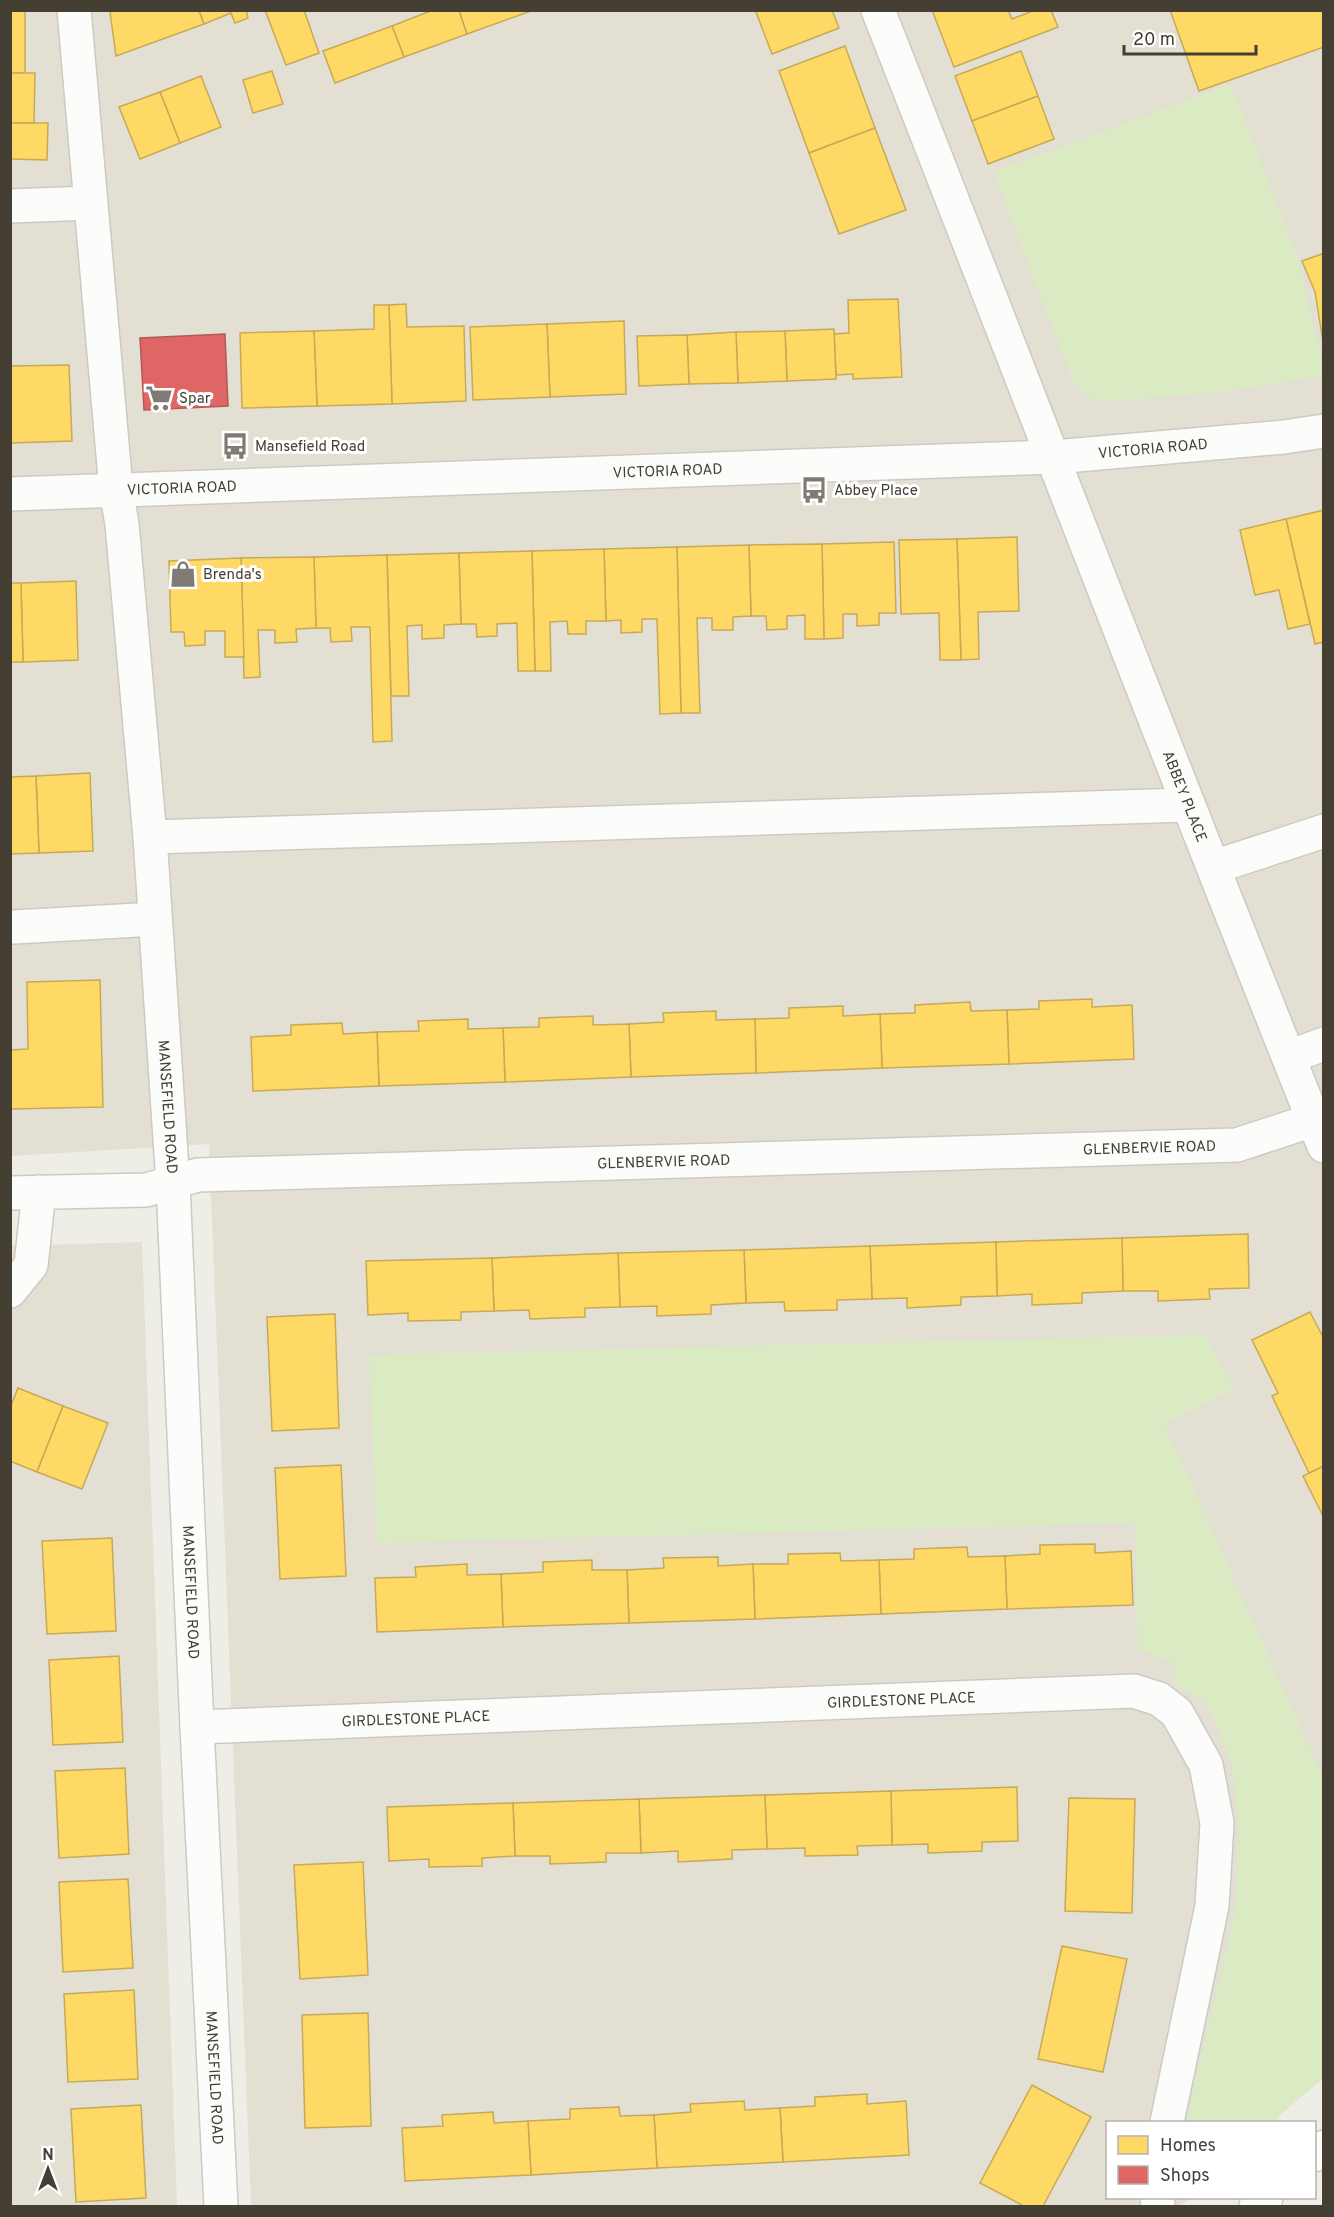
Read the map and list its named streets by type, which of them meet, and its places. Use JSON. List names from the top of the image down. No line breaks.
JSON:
{"streets":{"street":["VICTORIA ROAD","ABBEY PLACE","MANSEFIELD ROAD","GLENBERVIE ROAD","GIRDLESTONE PLACE"]},"crossings":[["VICTORIA ROAD","ABBEY PLACE"],["VICTORIA ROAD","MANSEFIELD ROAD"],["ABBEY PLACE","GLENBERVIE ROAD"],["MANSEFIELD ROAD","GLENBERVIE ROAD"],["MANSEFIELD ROAD","GIRDLESTONE PLACE"]],"places":{"supermarket":["Spar"],"bus stop":["Mansefield Road","Abbey Place"],"shop":["Brenda's"]},"legend":["Homes","Shops"],"scale_bar":"20 m","north":"top"}
